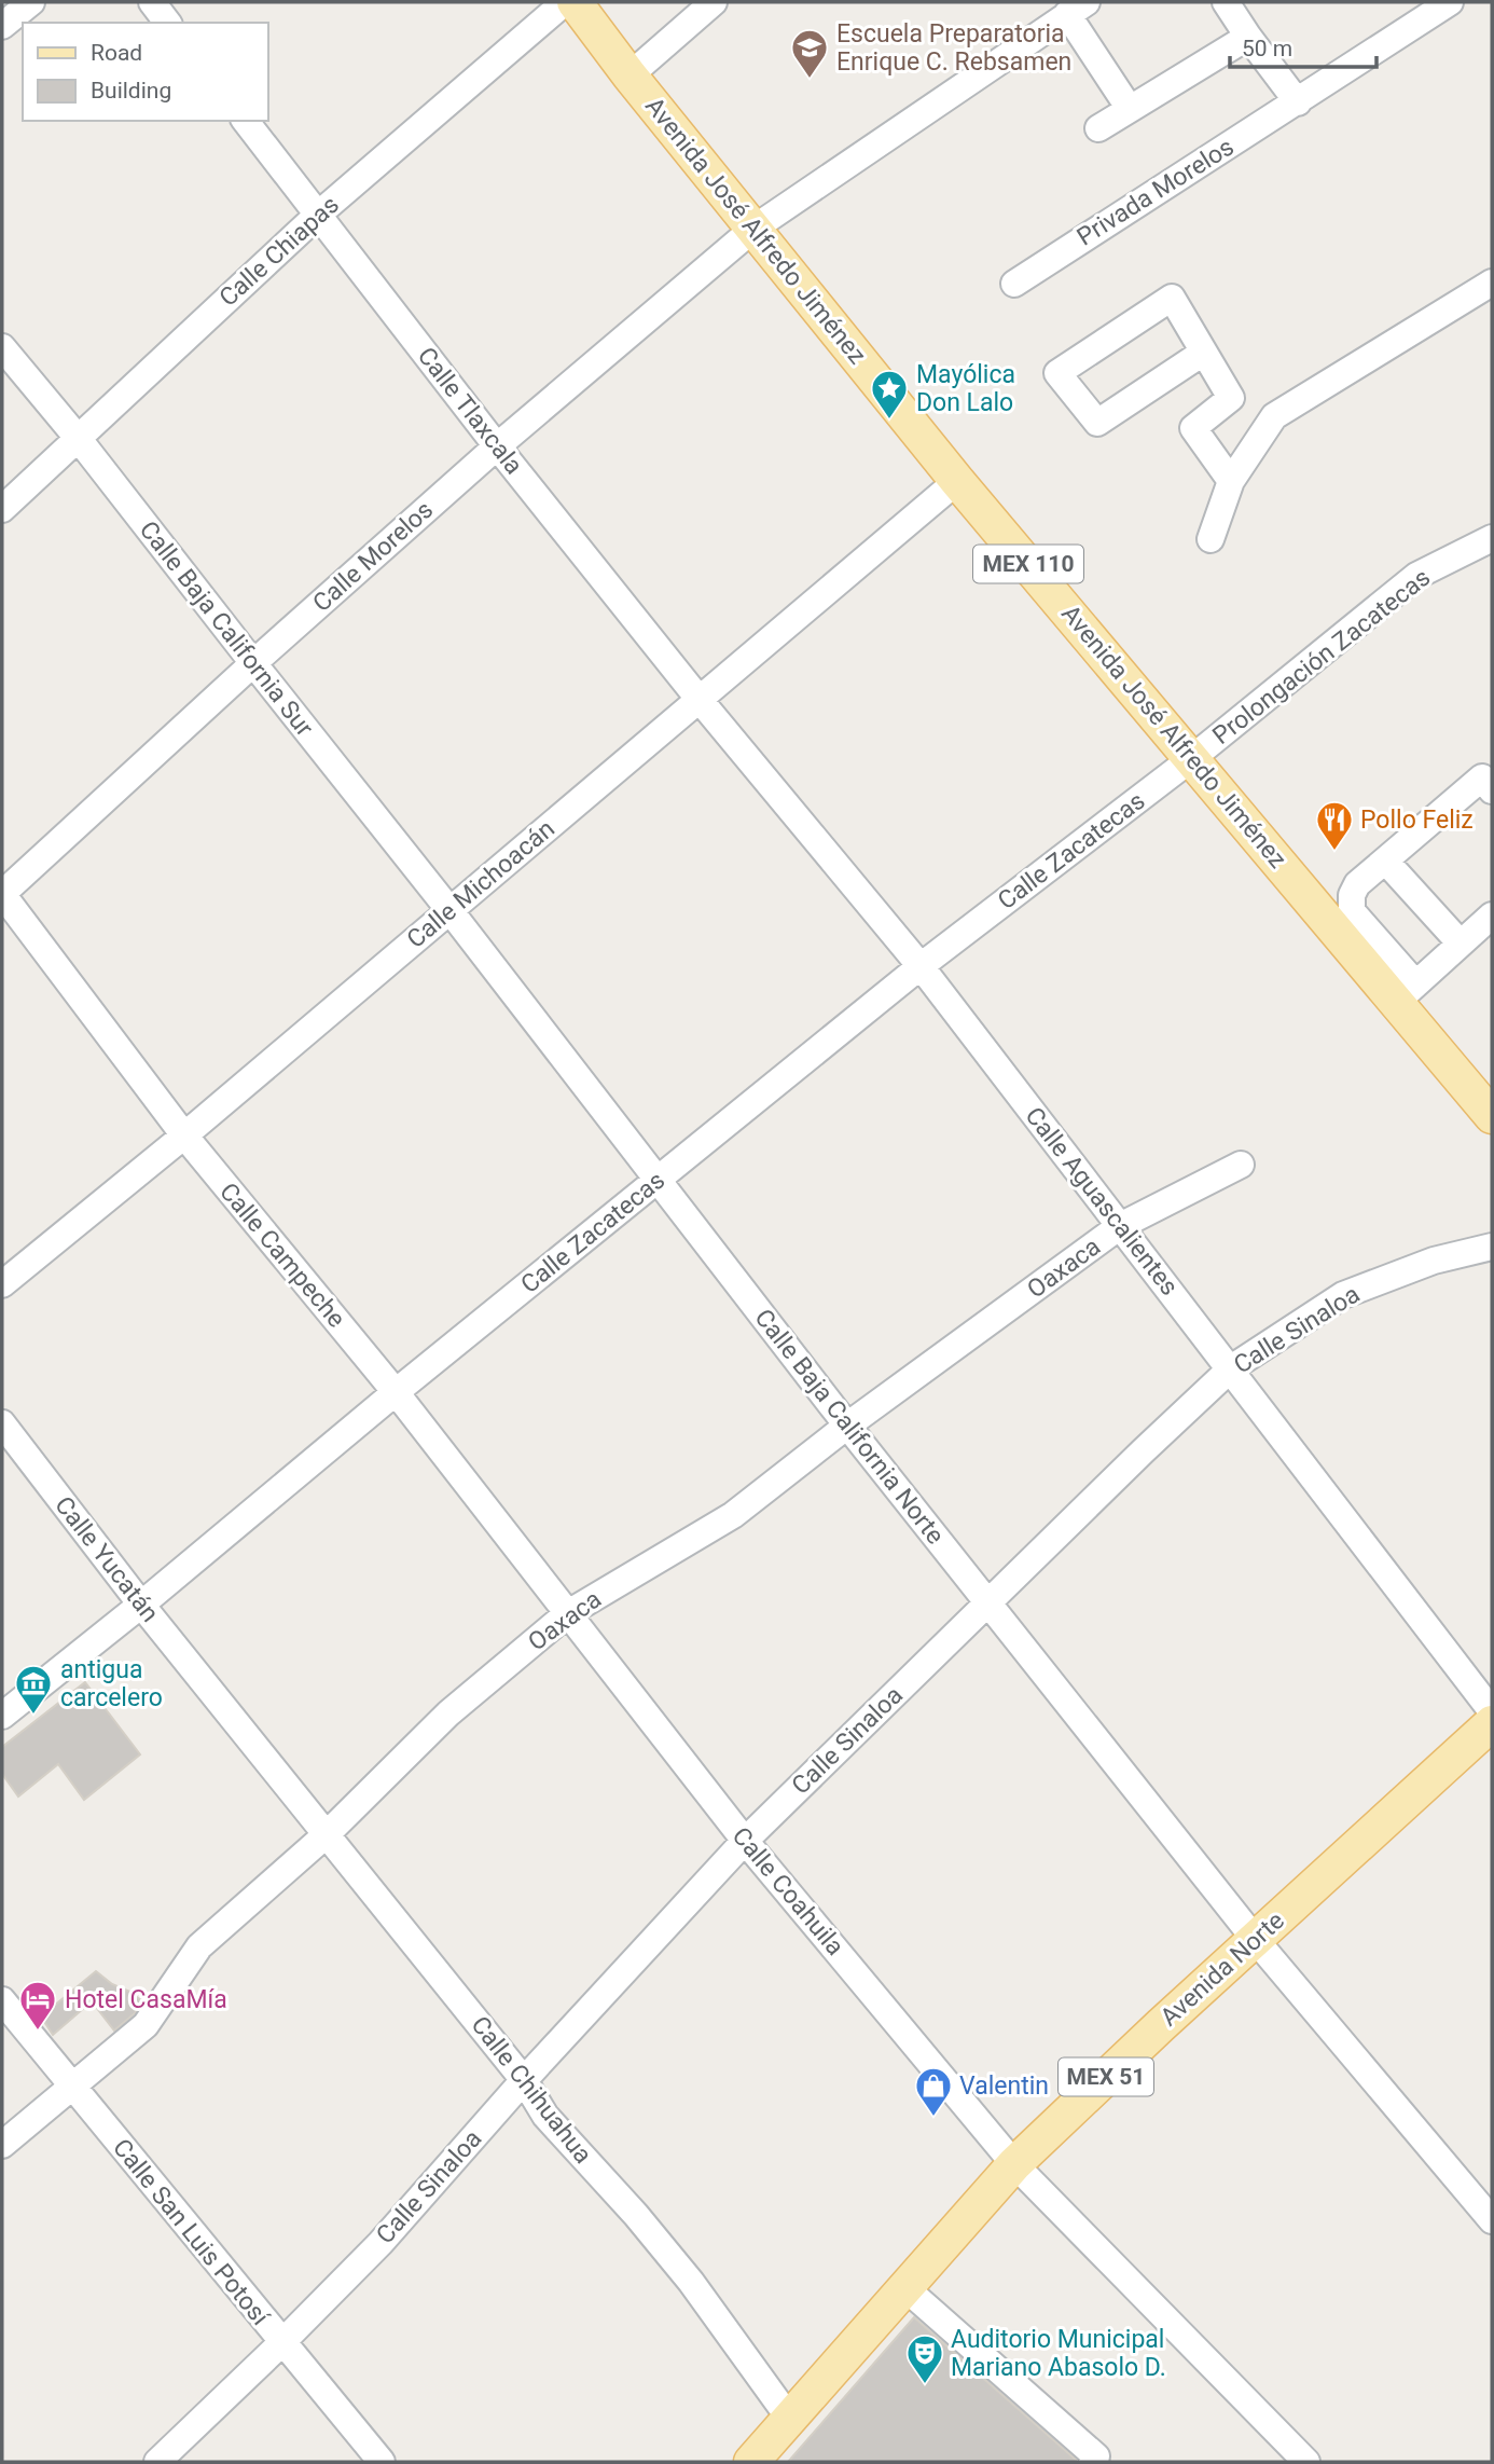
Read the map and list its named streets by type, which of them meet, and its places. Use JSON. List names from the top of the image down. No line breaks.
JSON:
{"streets":{"main road":["Avenida José Alfredo Jiménez","MEX 110","Avenida Norte","MEX 51"],"street":["Privada Morelos","Calle Chiapas","Calle Tlaxcala","Calle Morelos","Calle Baja California Sur","Prolongación Zacatecas","Calle Zacatecas","Calle Michoacán","Calle Aguascalientes","Calle Campeche","Oaxaca","Calle Sinaloa","Calle Baja California Norte","Calle Yucatán","Calle Coahuila","Calle Chihuahua","Calle San Luis Potosí"]},"crossings":[["Avenida José Alfredo Jiménez","Calle Morelos"],["Avenida José Alfredo Jiménez","Prolongación Zacatecas"],["Avenida José Alfredo Jiménez","Calle Zacatecas"],["Avenida José Alfredo Jiménez","Calle Michoacán"],["Calle Chiapas","Calle Tlaxcala"],["Calle Chiapas","Calle Baja California Sur"],["Calle Tlaxcala","Calle Morelos"],["Calle Tlaxcala","Calle Michoacán"],["Calle Tlaxcala","Calle Aguascalientes"],["Calle Morelos","Calle Baja California Sur"],["Calle Morelos","Calle Campeche"],["Calle Baja California Sur","Calle Michoacán"],["Calle Baja California Sur","Calle Baja California Norte"],["Prolongación Zacatecas","Calle Zacatecas"],["Calle Zacatecas","Calle Aguascalientes"],["Calle Zacatecas","Calle Campeche"],["Calle Zacatecas","Calle Baja California Norte"],["Calle Zacatecas","Calle Yucatán"],["Calle Michoacán","Calle Aguascalientes"],["Calle Michoacán","Calle Campeche"],["Calle Michoacán","Calle Baja California Norte"],["Calle Aguascalientes","Oaxaca"],["Calle Aguascalientes","Calle Sinaloa"],["Calle Campeche","Oaxaca"],["Calle Campeche","Calle Coahuila"],["Oaxaca","Calle Baja California Norte"],["Oaxaca","Calle Yucatán"],["Oaxaca","Calle Coahuila"],["Oaxaca","Calle Chihuahua"],["Oaxaca","Calle San Luis Potosí"],["Calle Sinaloa","Calle Baja California Norte"],["Calle Sinaloa","Calle Coahuila"],["Calle Sinaloa","Calle Chihuahua"],["Calle Sinaloa","Calle San Luis Potosí"],["Calle Baja California Norte","Avenida Norte"],["Calle Yucatán","Calle Chihuahua"],["Calle Coahuila","Avenida Norte"],["Avenida Norte","Calle Chihuahua"]],"places":{"school or university":["Escuela Preparatoria Enrique C. Rebsamen"],"place":["Mayólica Don Lalo"],"restaurant":["Pollo Feliz"],"museum":["antigua carcelero"],"hotel":["Hotel CasaMía"],"shop":["Valentin"],"theatre":["Auditorio Municipal Mariano Abasolo D."]},"legend":["Road","Building"],"scale_bar":"50 m"}
